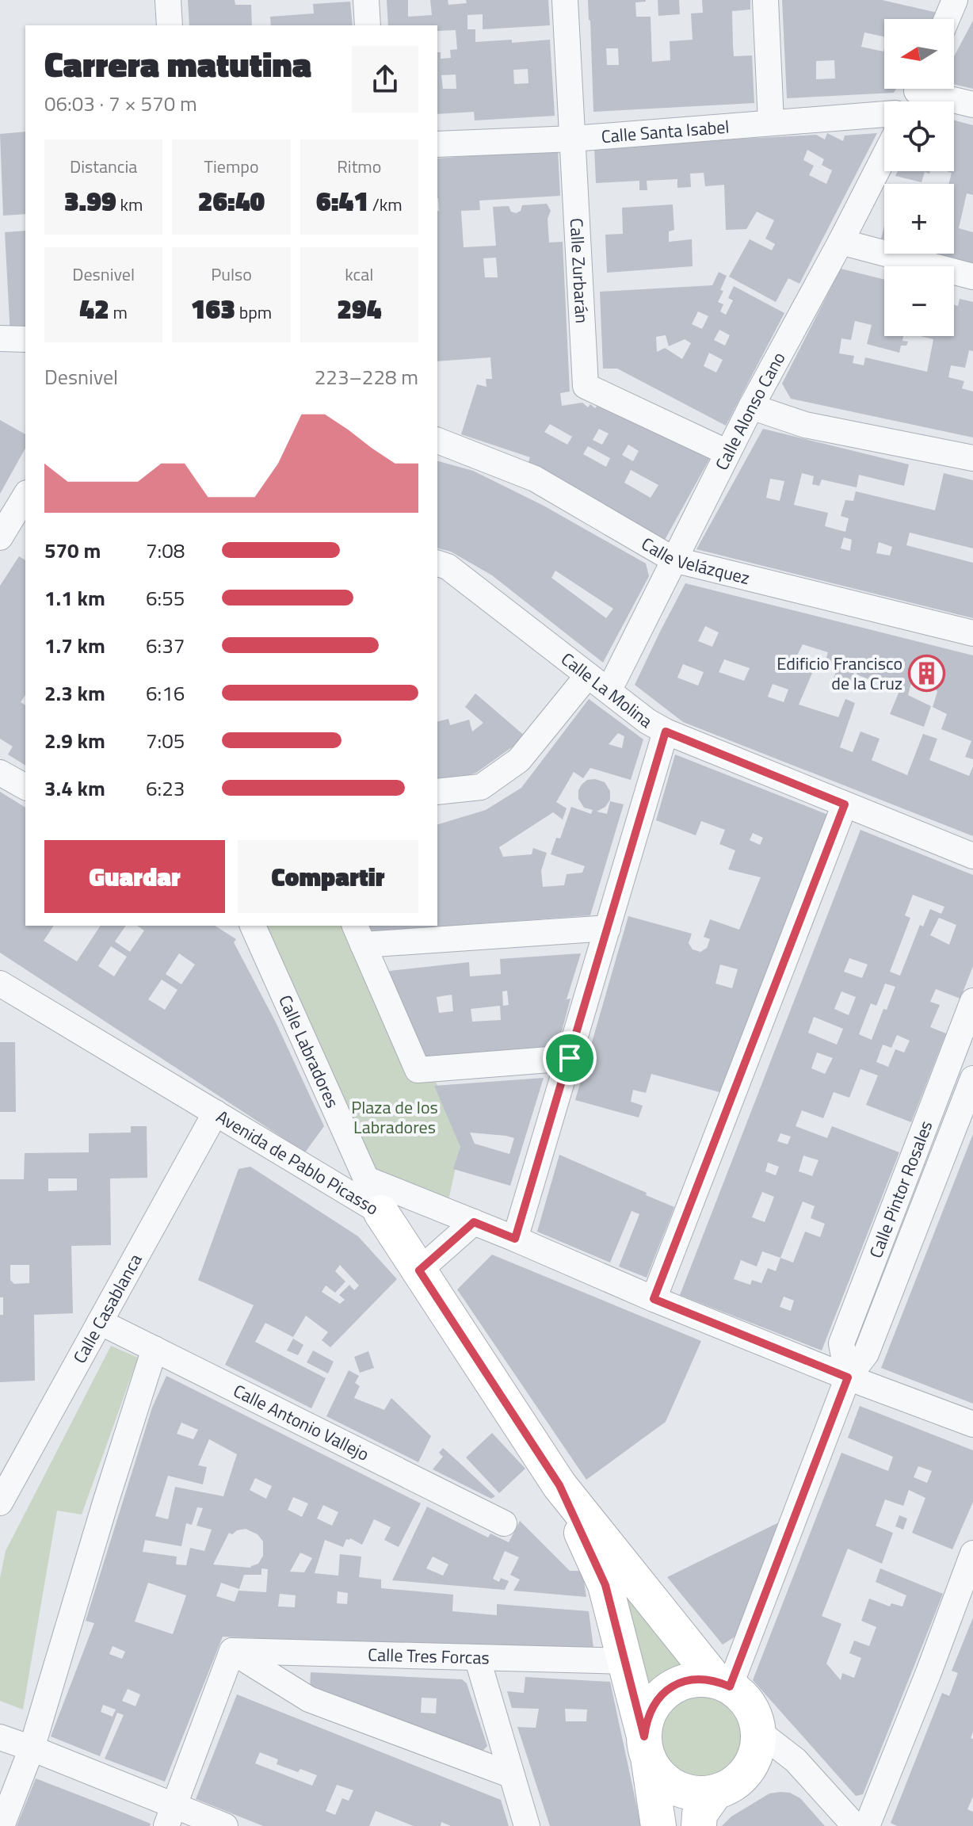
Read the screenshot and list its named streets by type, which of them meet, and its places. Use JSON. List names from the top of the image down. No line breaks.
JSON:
{"streets":{"street":["Calle Santa Isabel","Calle Zurbarán","Calle Alonso Cano","Calle Velázquez","Calle La Molina","Calle Labradores","Avenida de Pablo Picasso","Calle Pintor Rosales","Calle Casablanca","Calle Antonio Vallejo","Calle Tres Forcas"]},"crossings":[["Calle Santa Isabel","Calle Zurbarán"],["Calle Zurbarán","Calle Alonso Cano"],["Calle Alonso Cano","Calle Velázquez"],["Calle Alonso Cano","Calle La Molina"],["Calle Labradores","Avenida de Pablo Picasso"],["Avenida de Pablo Picasso","Calle Pintor Rosales"],["Avenida de Pablo Picasso","Calle Casablanca"],["Avenida de Pablo Picasso","Calle Tres Forcas"],["Calle Casablanca","Calle Antonio Vallejo"]],"parks":["Plaza de los Labradores"],"places":{"building":["Edificio Francisco de la Cruz"]},"north":"left","page":{"map_buttons":["+","−"],"heading":["Carrera matutina","06:03 · 7 × 570 m"],"stats":[["Distancia","3.99 km"],["Tiempo","26:40"],["Ritmo","6:41 /km"],["Desnivel","42 m"],["Pulso","163 bpm"],["kcal","294"]],"chart":["Desnivel","223–228 m"],"list":[{"name":"570 m","note":"7:08"},{"name":"1.1 km","note":"6:55"},{"name":"1.7 km","note":"6:37"},{"name":"2.3 km","note":"6:16"},{"name":"2.9 km","note":"7:05"},{"name":"3.4 km","note":"6:23"}],"buttons":["Guardar","Compartir"]}}
